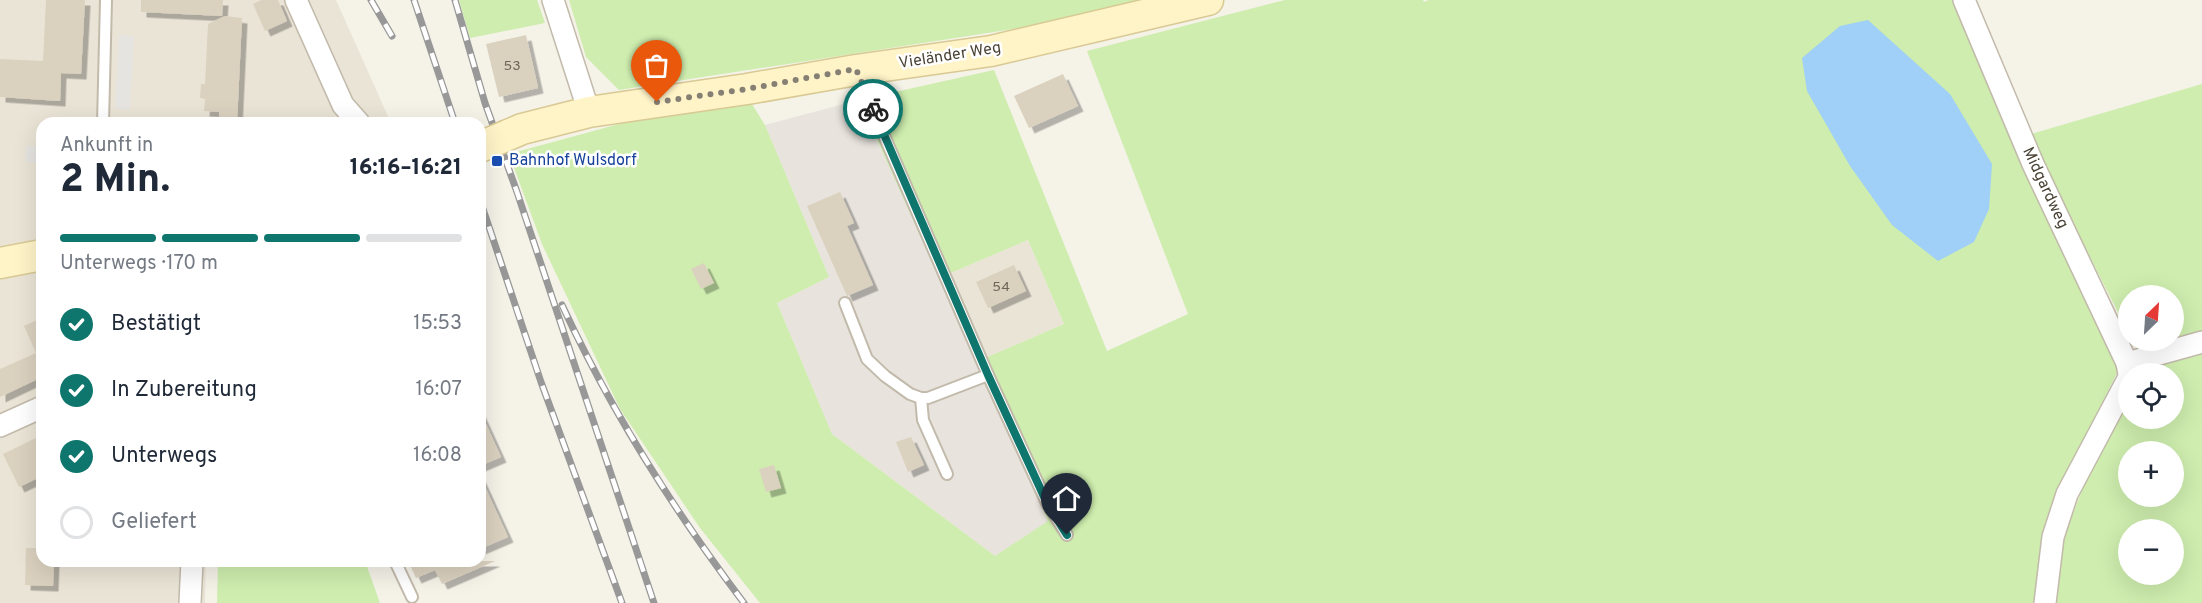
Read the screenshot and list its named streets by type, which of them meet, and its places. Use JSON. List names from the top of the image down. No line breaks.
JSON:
{"streets":{"street":["Vieländer Weg","Midgardweg"]},"places":{"transit":["Bahnhof Wulsdorf"]},"house_numbers":["53","54"],"north":"top right","page":{"heading":["2 Min.","Ankunft in","16:16–16:21"],"bar":"Unterwegs · 170 m","map_buttons":["+","−"],"list":[["Bestätigt","15:53"],["In Zubereitung","16:07"],["Unterwegs","16:08"],"Geliefert"]}}
